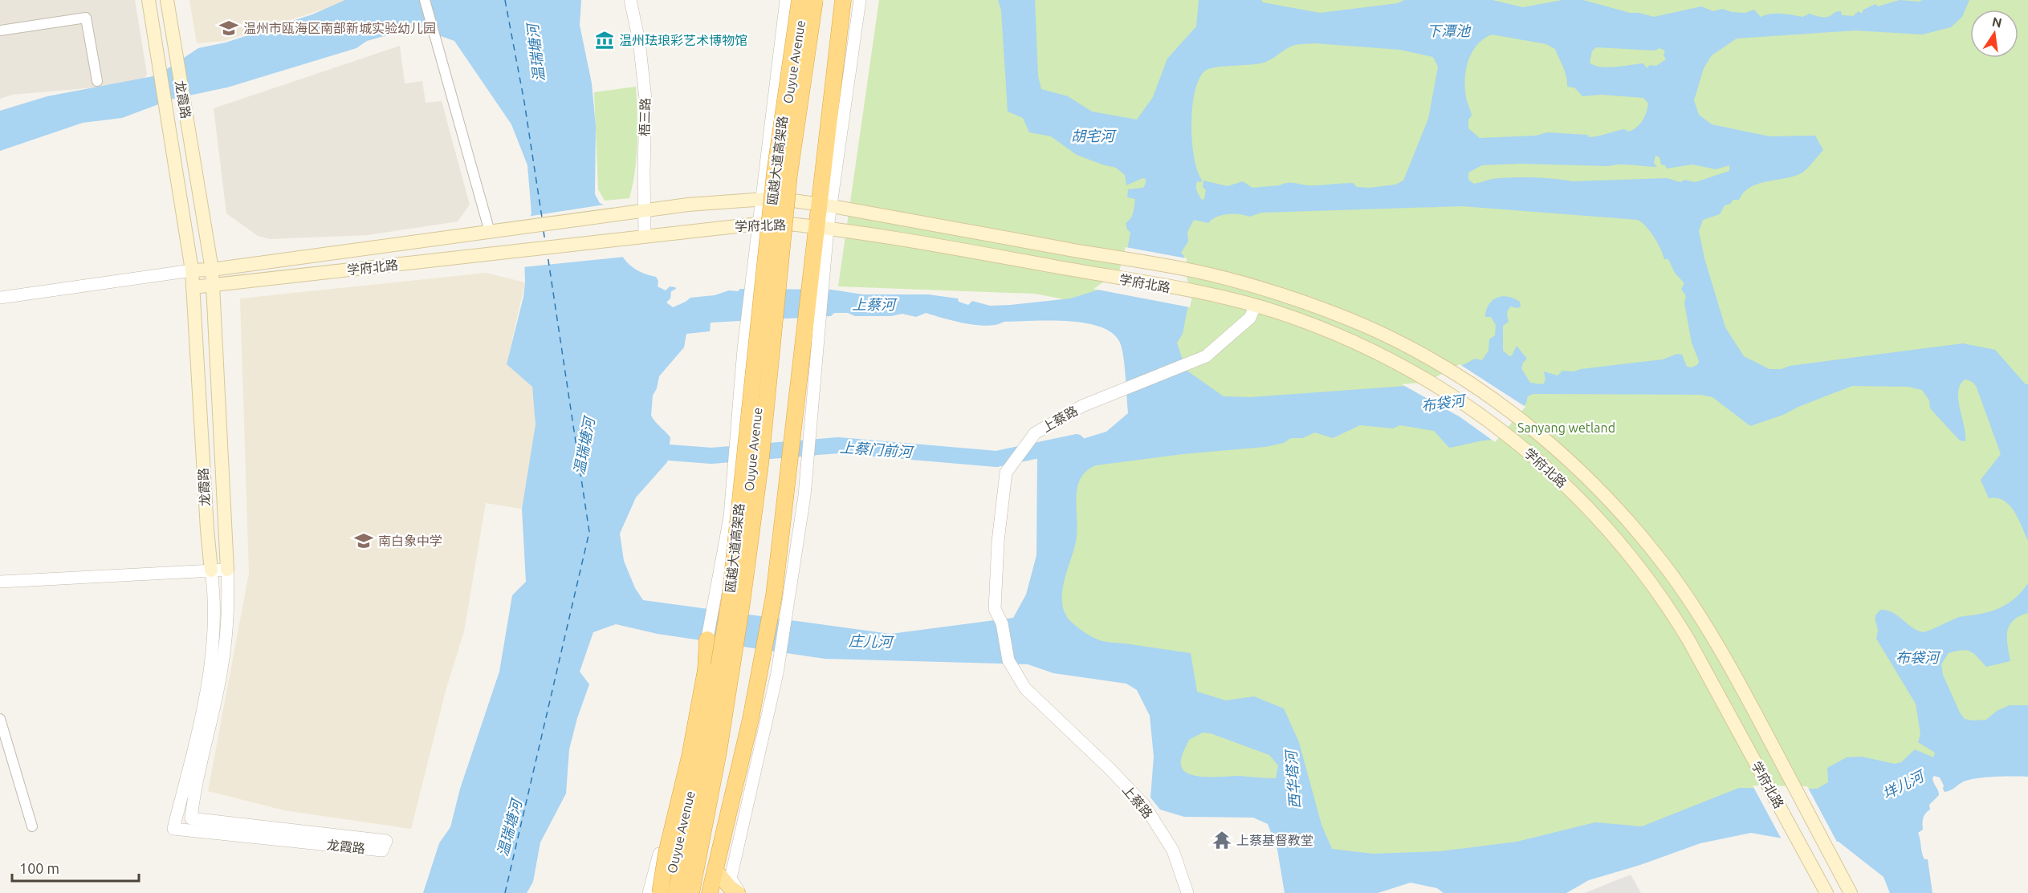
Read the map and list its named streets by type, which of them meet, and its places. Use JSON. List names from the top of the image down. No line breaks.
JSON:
{"streets":{"highway":["Ouyue Avenue","瓯越大道高架路"],"main road":["龙霞路","学府北路"],"street":["梧三路","上蔡路"]},"crossings":[["Ouyue Avenue","学府北路"],["龙霞路","学府北路"],["梧三路","学府北路"],["学府北路","上蔡路"]],"water":["下潭池","温瑞塘河","胡宅河","上蔡河","布袋河","上蔡门前河","庄儿河","西华塔河","垟儿河"],"parks":["Sanyang wetland"],"places":{"school or university":["温州市瓯海区南部新城实验幼儿园","南白象中学"],"museum":["温州珐琅彩艺术博物馆"],"temple":["上蔡基督教堂"]},"scale_bar":"100 m","north":"top"}
